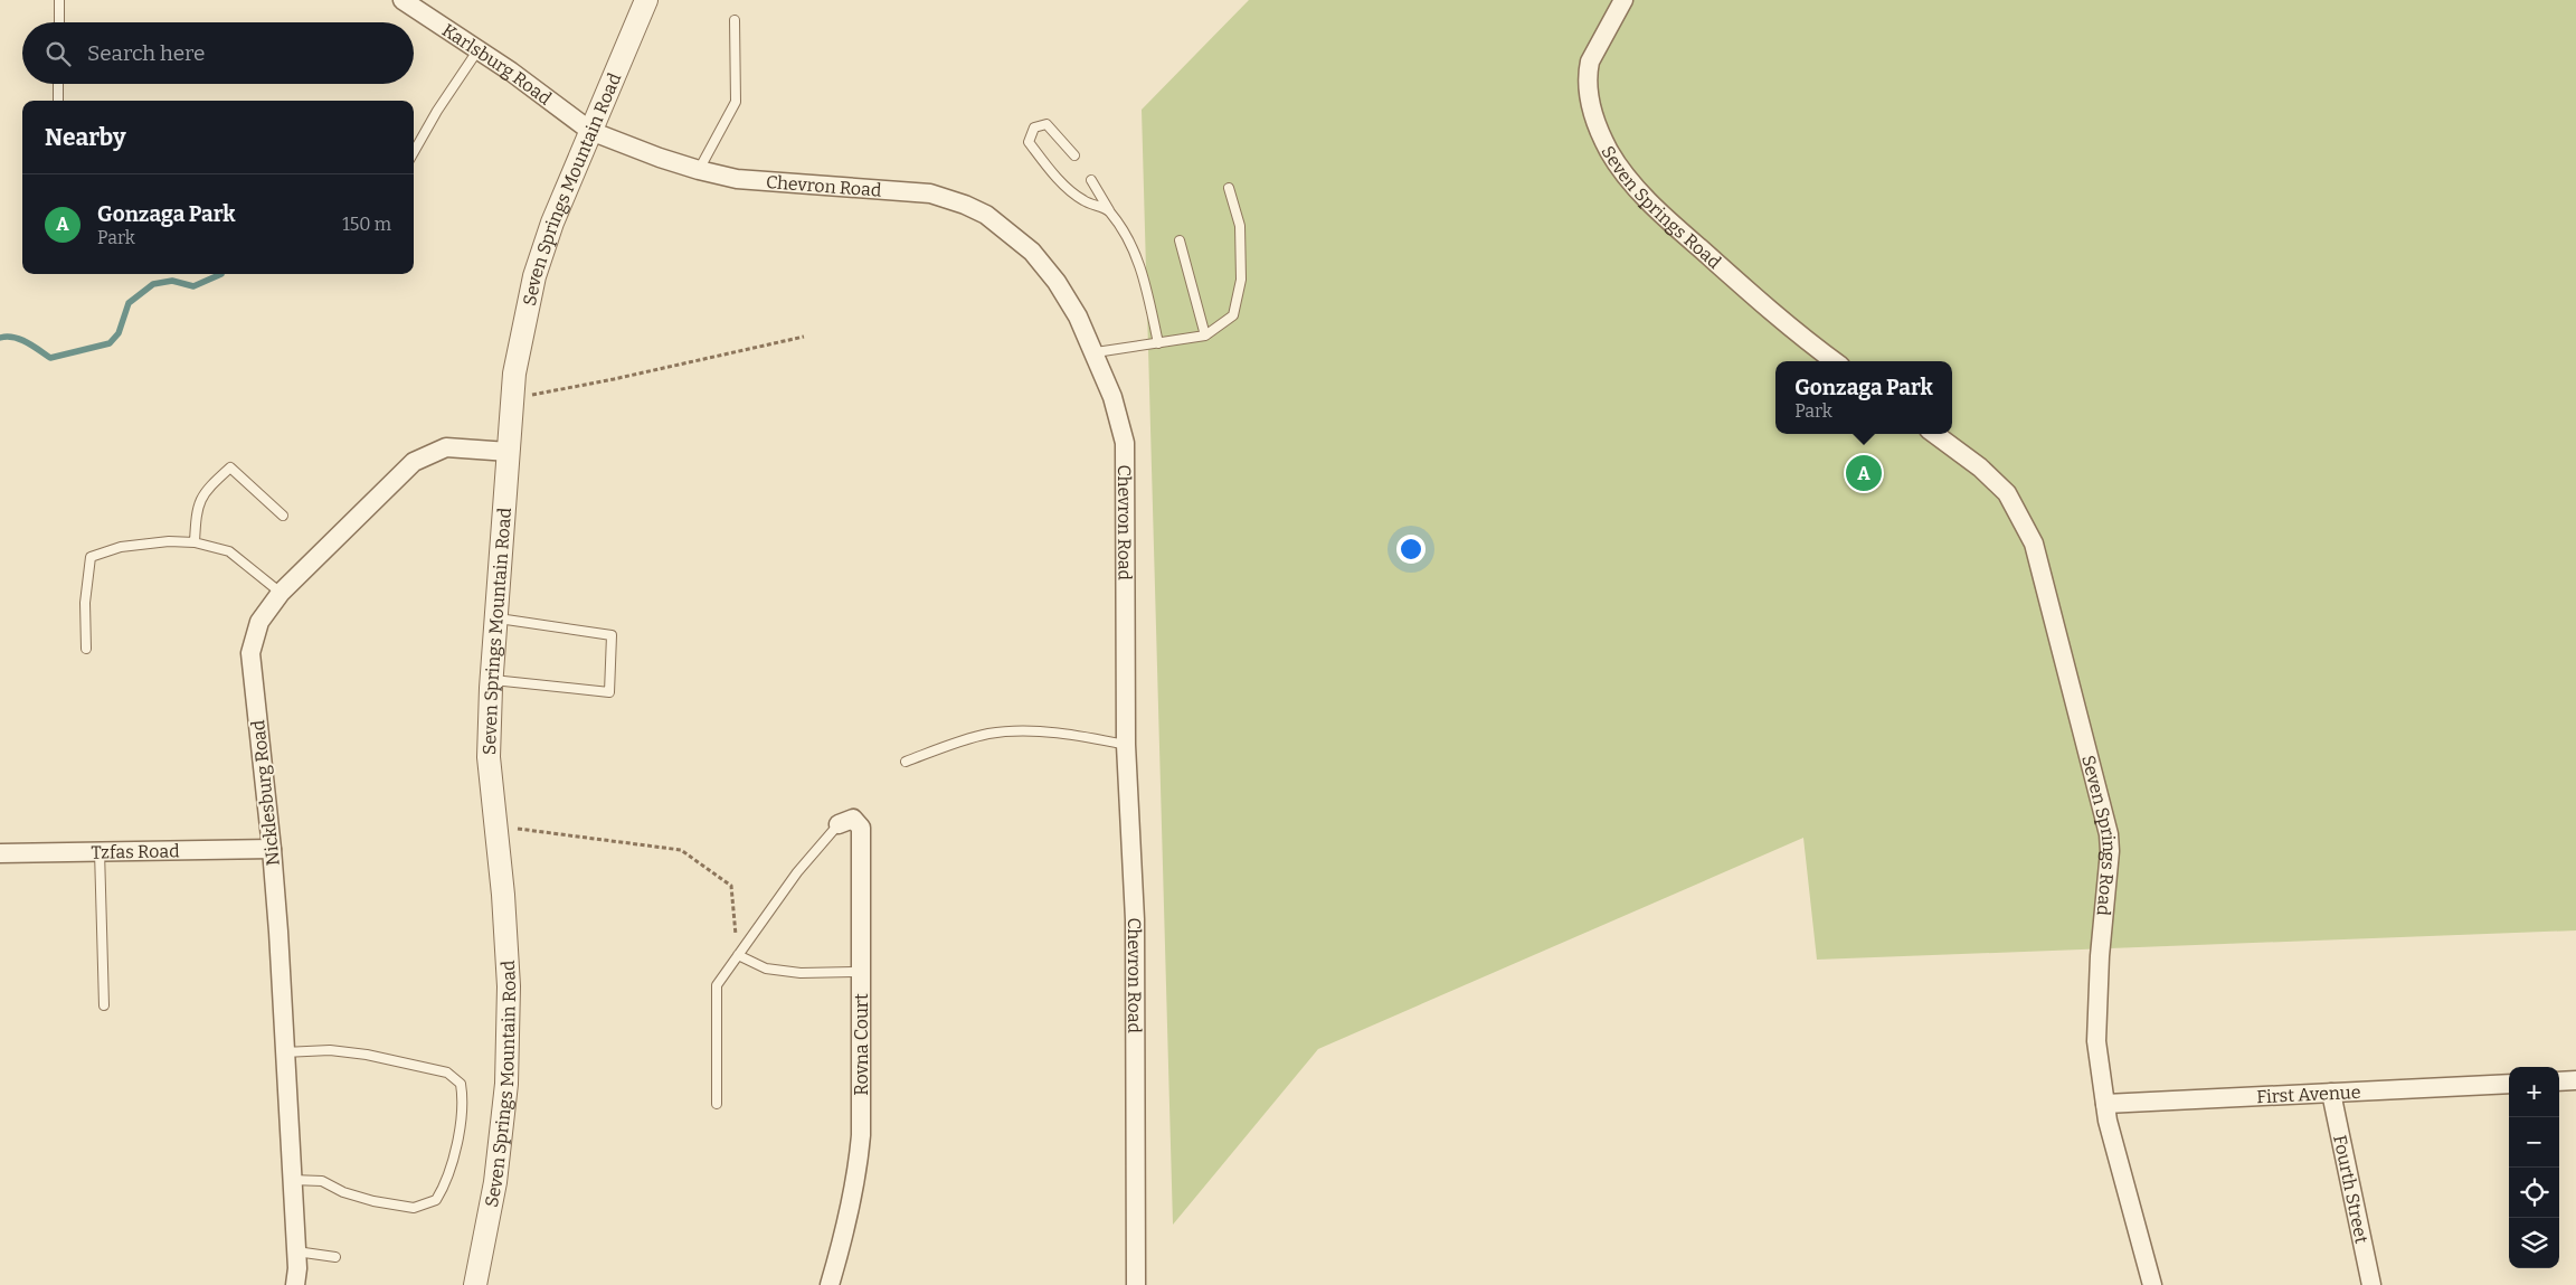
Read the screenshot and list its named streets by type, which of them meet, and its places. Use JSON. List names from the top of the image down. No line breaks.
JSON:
{"streets":{"street":["Karlsburg Road","Chevron Road","Seven Springs Mountain Road","Seven Springs Road","Nicklesburg Road","Tzfas Road","Rovna Court","First Avenue","Fourth Street"]},"crossings":[["Karlsburg Road","Chevron Road"],["Karlsburg Road","Seven Springs Mountain Road"],["Chevron Road","Seven Springs Mountain Road"],["Seven Springs Mountain Road","Nicklesburg Road"],["Seven Springs Road","First Avenue"],["Nicklesburg Road","Tzfas Road"],["First Avenue","Fourth Street"]],"page":{"search":"Search here","heading":"Nearby","list":[{"mark":"A","name":"Gonzaga Park","note":"Park","value":"150 m"}],"popup":["Gonzaga Park","Park"],"pins":"A","map_buttons":["+","−"]}}
